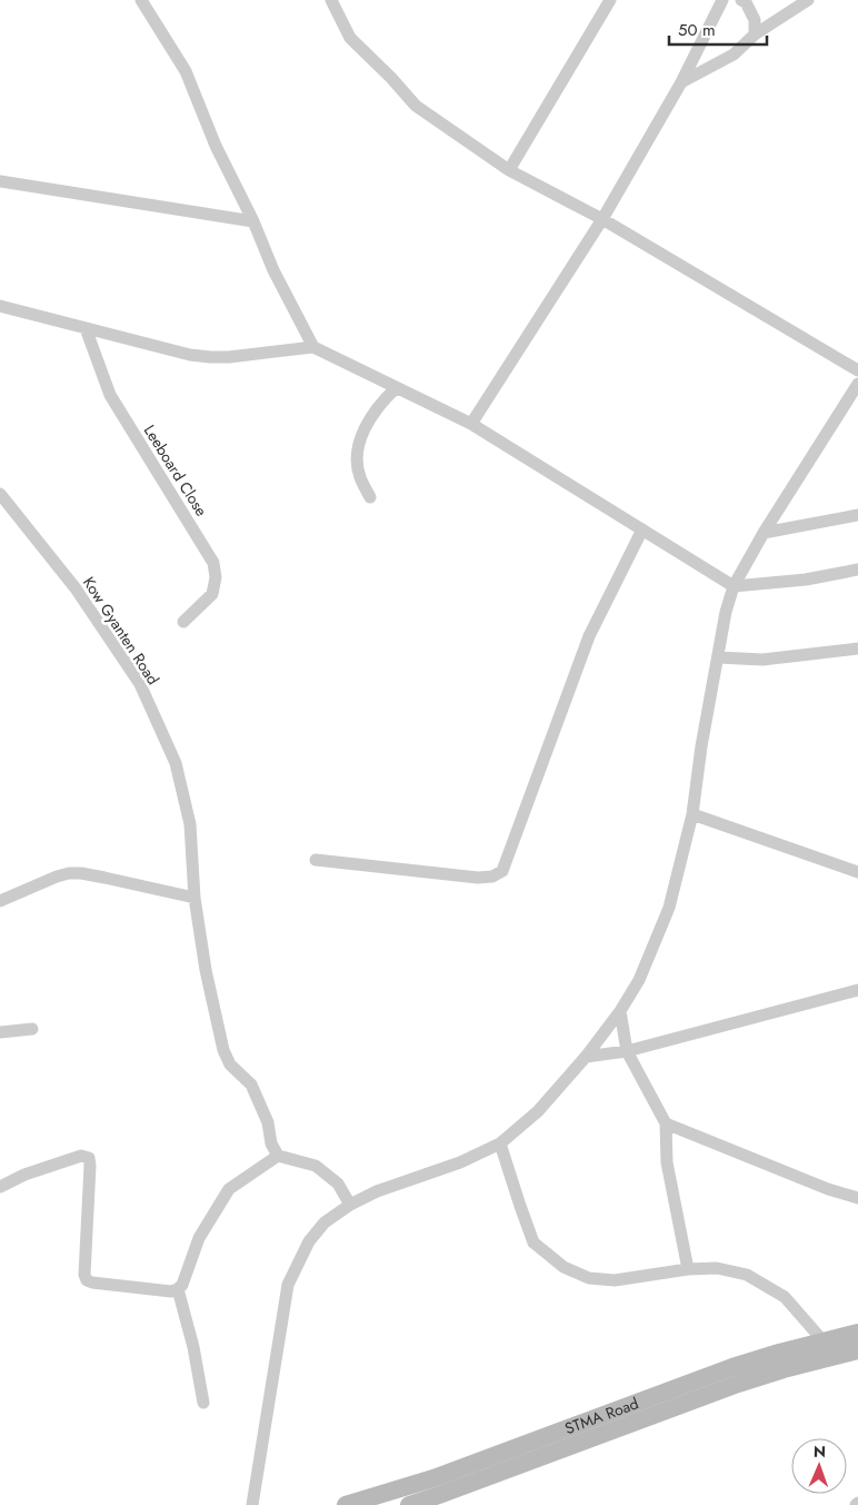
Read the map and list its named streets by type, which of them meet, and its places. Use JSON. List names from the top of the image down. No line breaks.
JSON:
{"streets":{"main road":["STMA Road"],"street":["Leeboard Close","Kow Gyanten Road"]},"scale_bar":"50 m","north":"top"}
